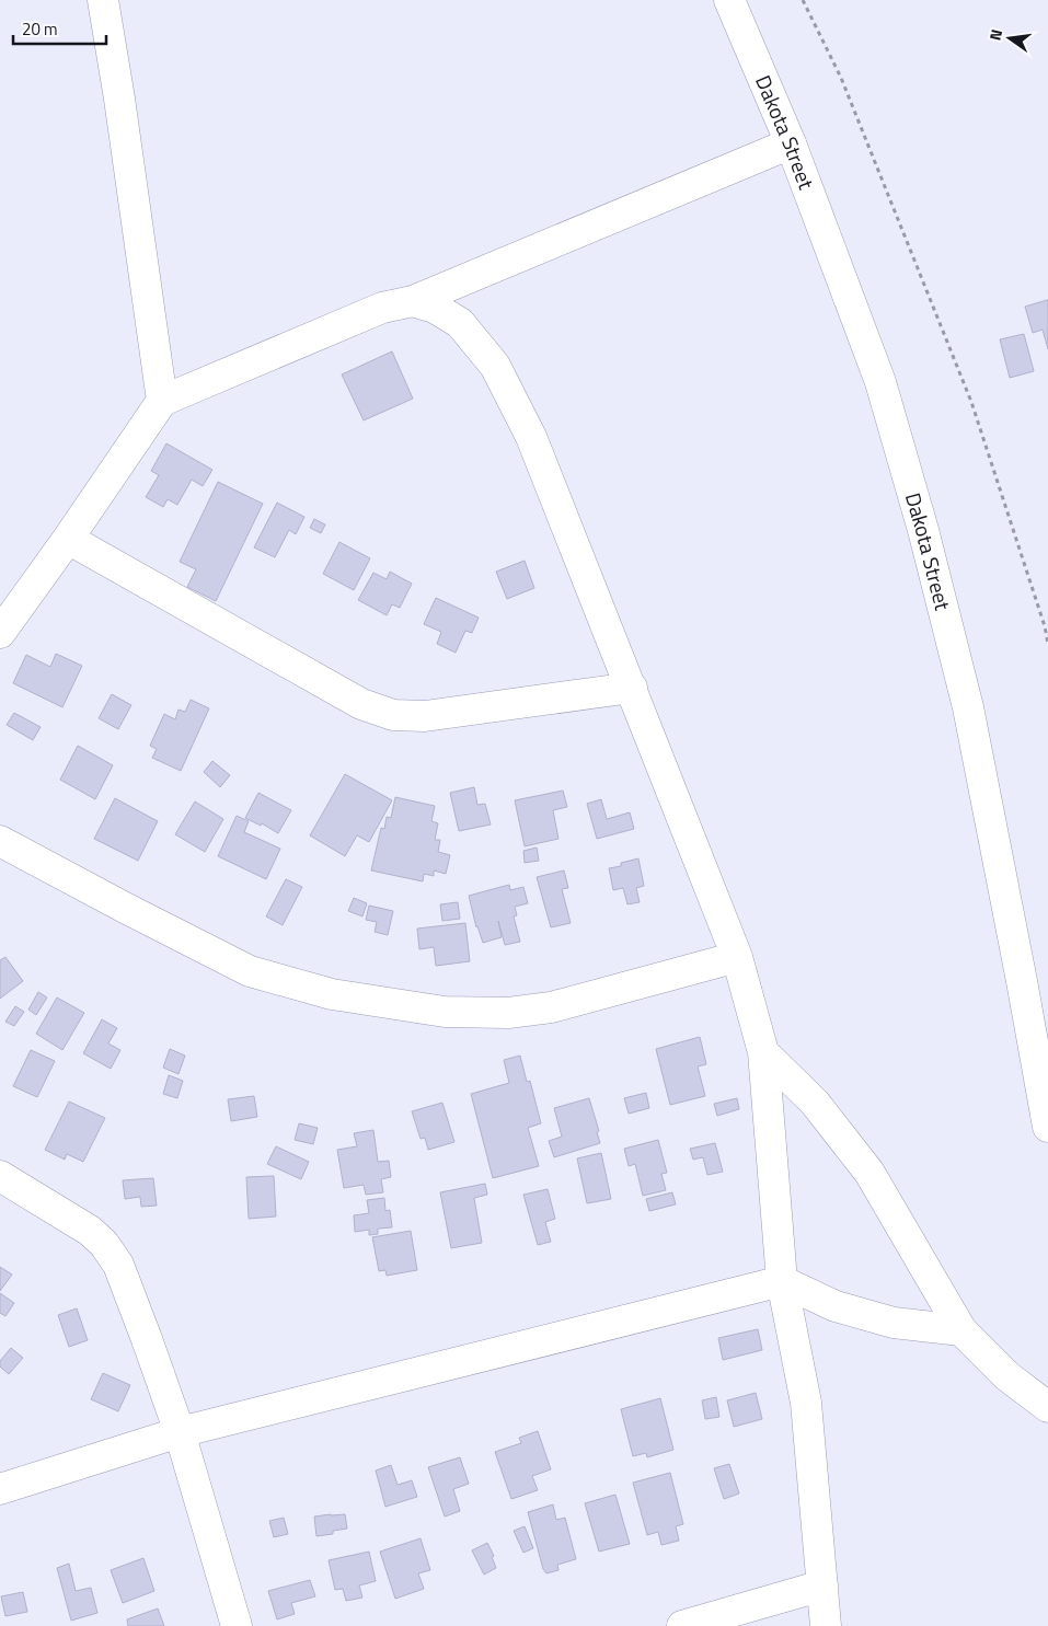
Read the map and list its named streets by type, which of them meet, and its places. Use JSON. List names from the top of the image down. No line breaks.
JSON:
{"streets":{"street":["Dakota Street"]},"scale_bar":"20 m","north":"left"}
